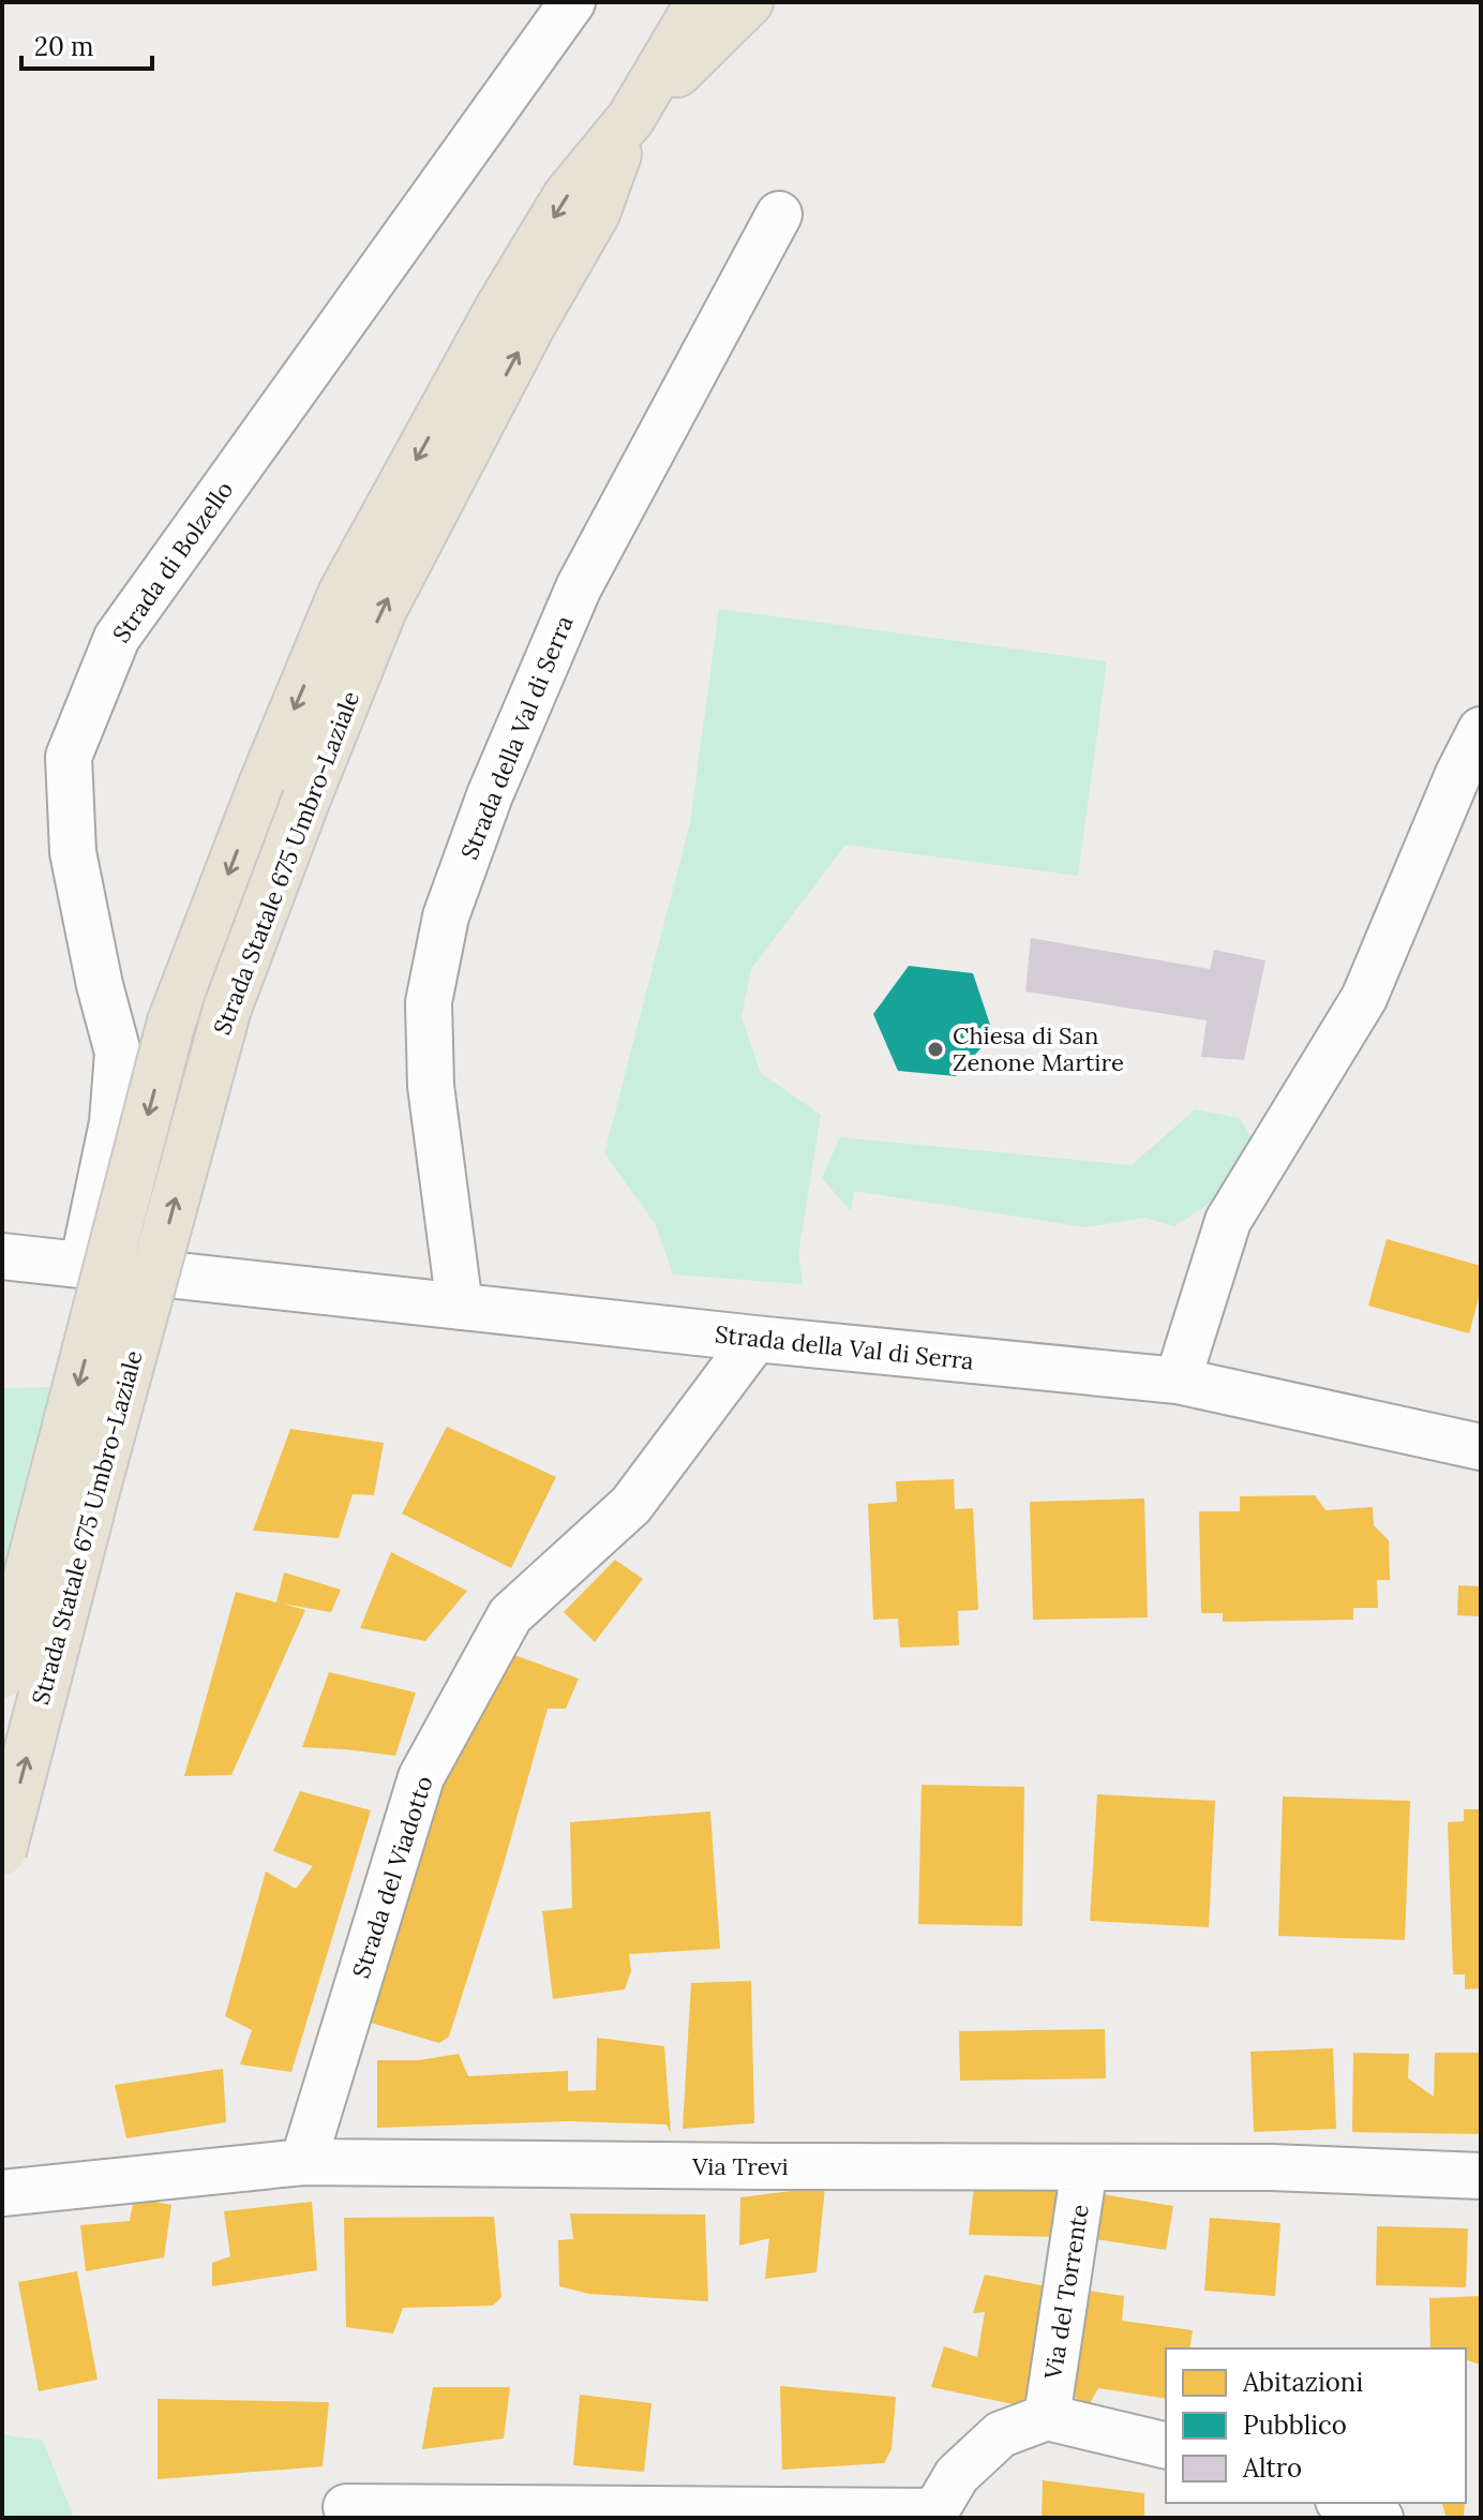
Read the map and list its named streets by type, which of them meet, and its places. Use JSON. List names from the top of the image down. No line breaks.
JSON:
{"streets":{"highway":["Strada Statale 675 Umbro-Laziale"],"street":["Strada di Bolzello","Strada della Val di Serra","Strada del Viadotto","Via Trevi","Via del Torrente"]},"crossings":[["Strada di Bolzello","Strada della Val di Serra"],["Strada della Val di Serra","Strada del Viadotto"],["Strada del Viadotto","Via Trevi"],["Via Trevi","Via del Torrente"]],"places":["Chiesa di San Zenone Martire"],"legend":["Abitazioni","Pubblico","Altro"],"scale_bar":"20 m"}
